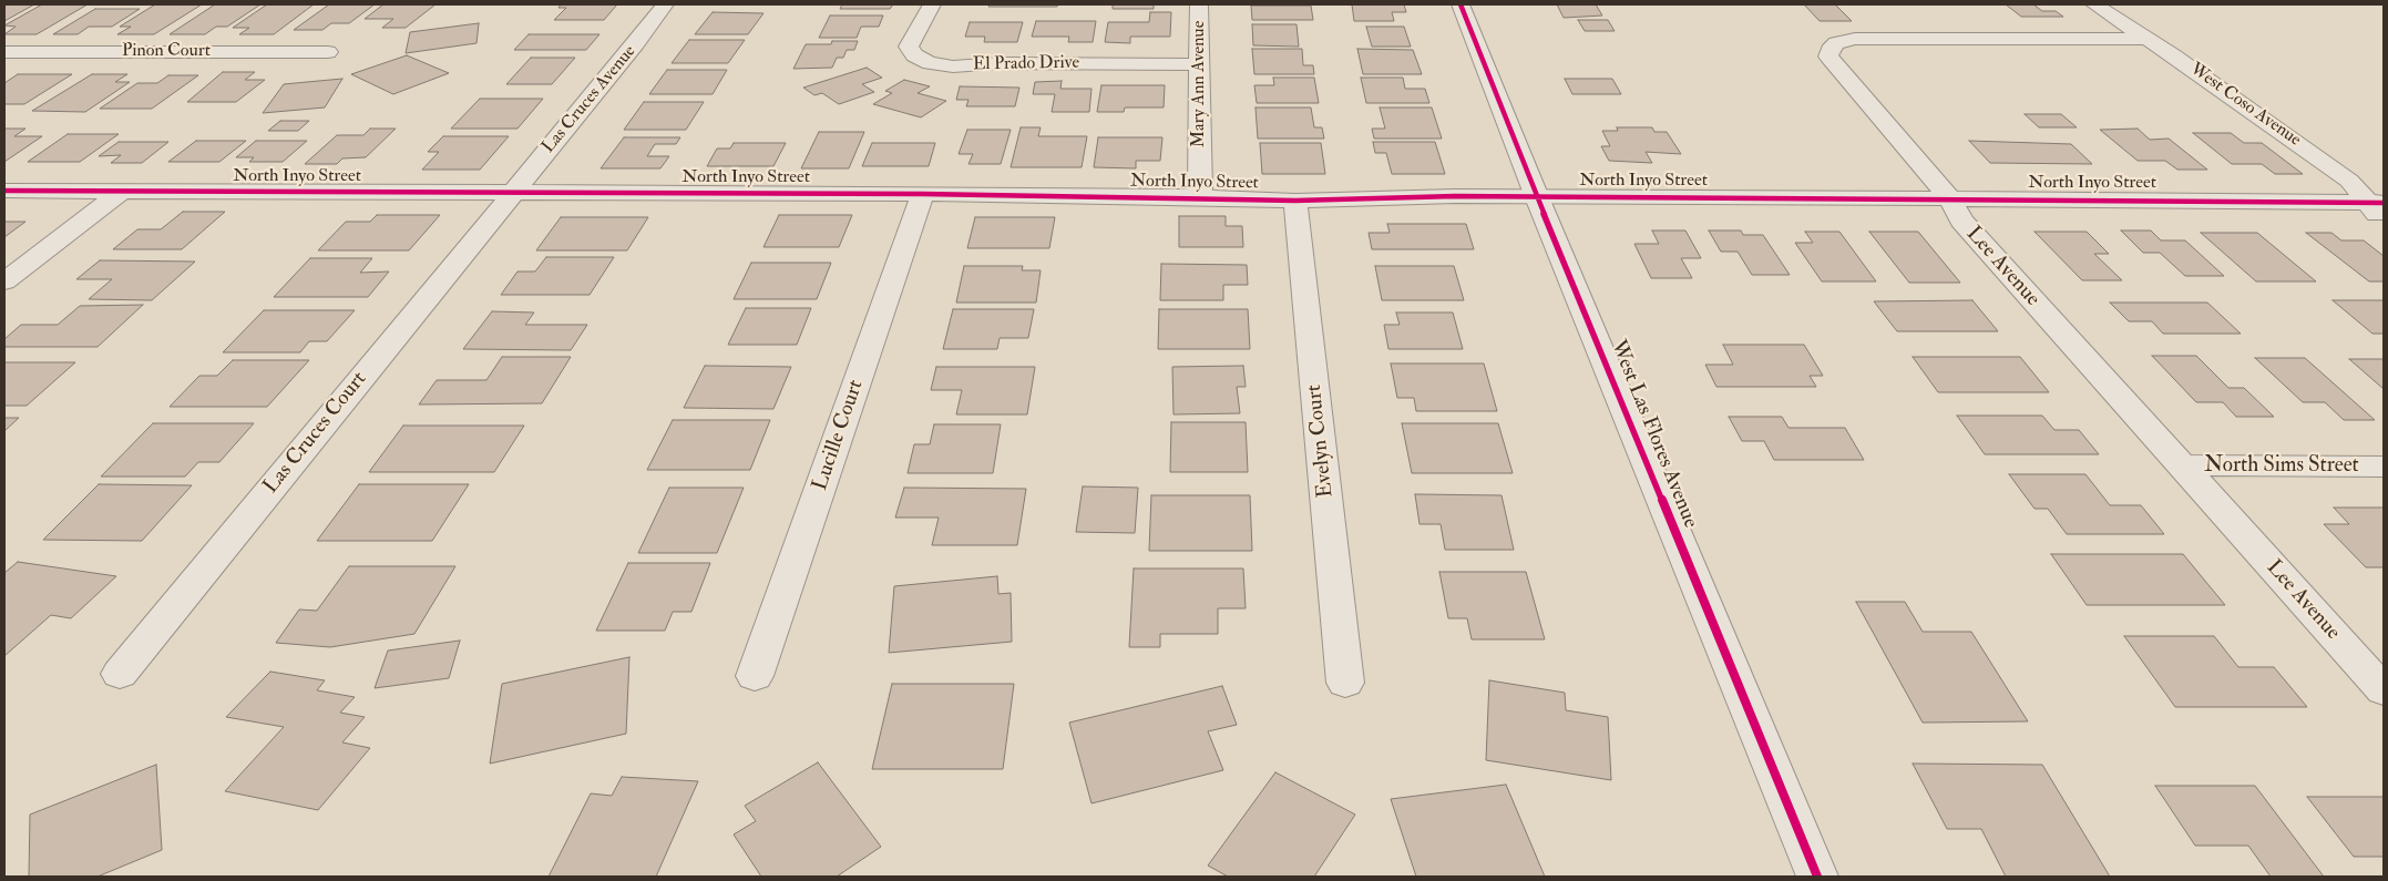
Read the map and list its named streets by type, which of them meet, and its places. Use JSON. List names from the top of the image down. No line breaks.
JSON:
{"streets":{"street":["Pinon Court","El Prado Drive","Mary Ann Avenue","Las Cruces Avenue","West Coso Avenue","North Inyo Street","Lee Avenue","Las Cruces Court","West Las Flores Avenue","Lucille Court","Evelyn Court","North Sims Street"]},"crossings":[["El Prado Drive","Mary Ann Avenue"],["Mary Ann Avenue","North Inyo Street"],["Las Cruces Avenue","North Inyo Street"],["Las Cruces Avenue","Las Cruces Court"],["West Coso Avenue","North Inyo Street"],["West Coso Avenue","Lee Avenue"],["North Inyo Street","Lee Avenue"],["North Inyo Street","Las Cruces Court"],["North Inyo Street","West Las Flores Avenue"],["North Inyo Street","Lucille Court"],["North Inyo Street","Evelyn Court"],["Lee Avenue","North Sims Street"]]}
